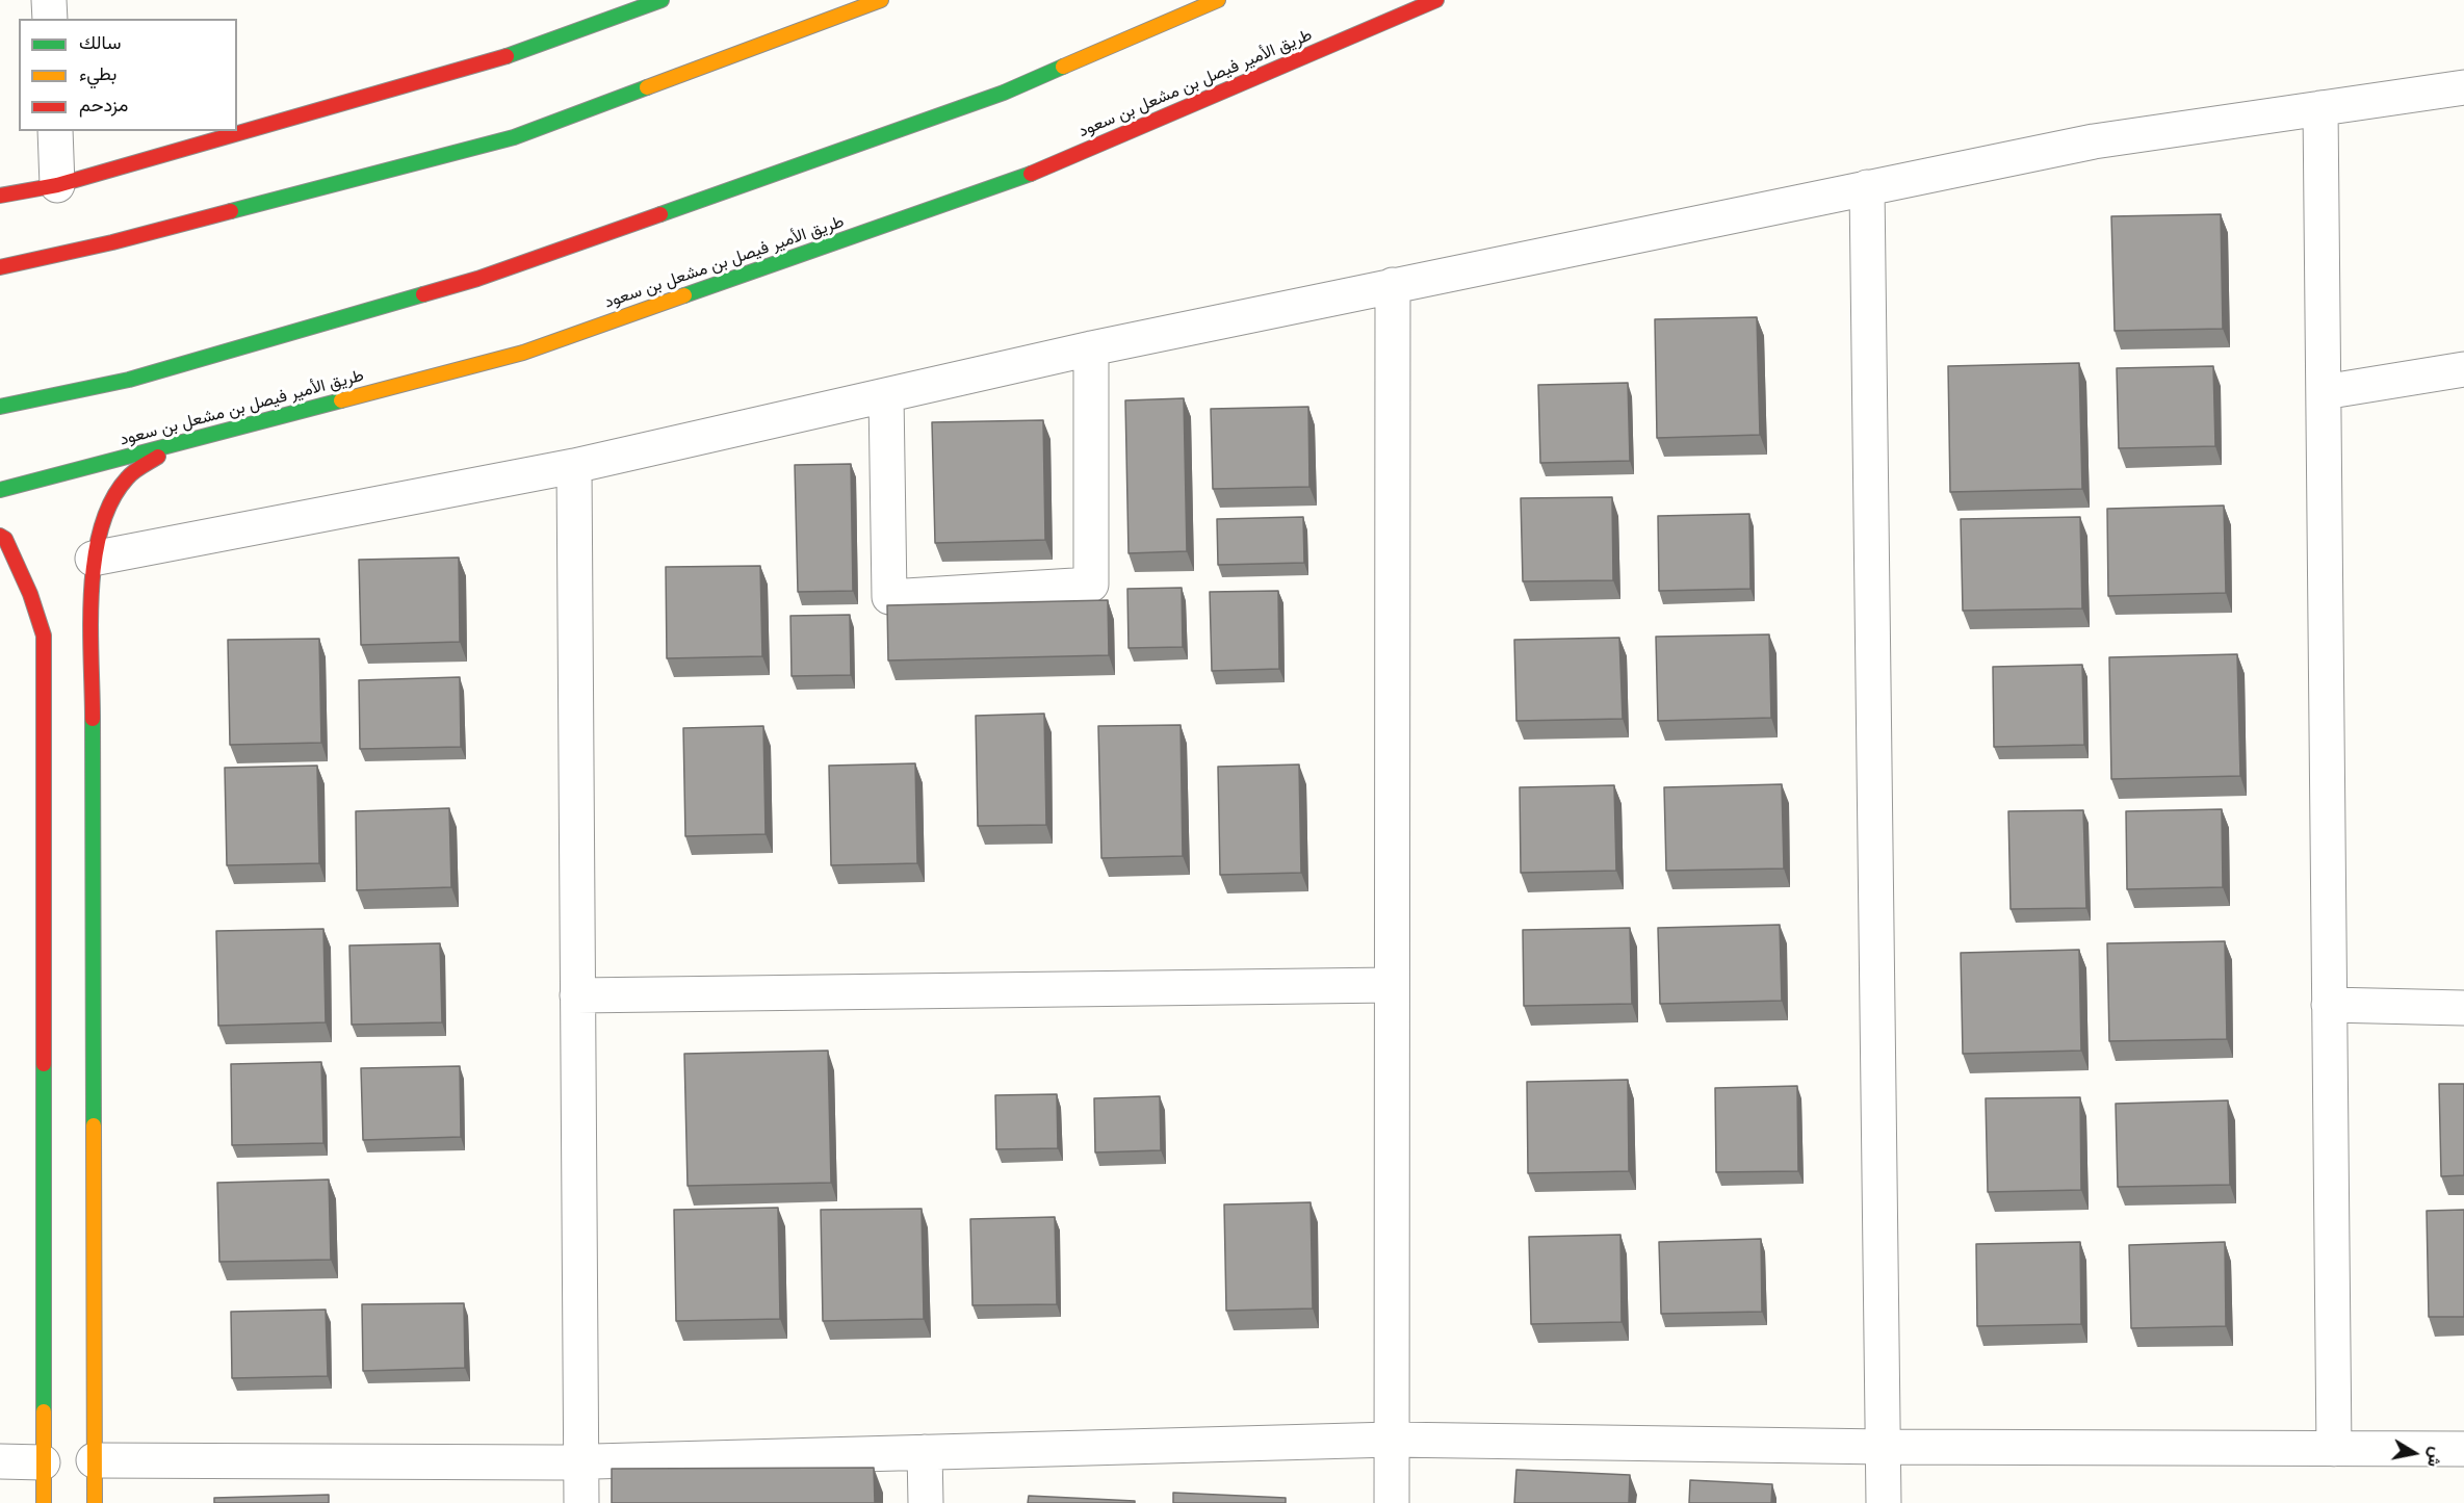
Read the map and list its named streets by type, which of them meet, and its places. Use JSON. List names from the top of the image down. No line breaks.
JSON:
{"streets":{"main road":["طريق الأمير فيصل بن مشعل بن سعود"]},"legend":["سالك","بطيء","مزدحم"],"north":"right"}
